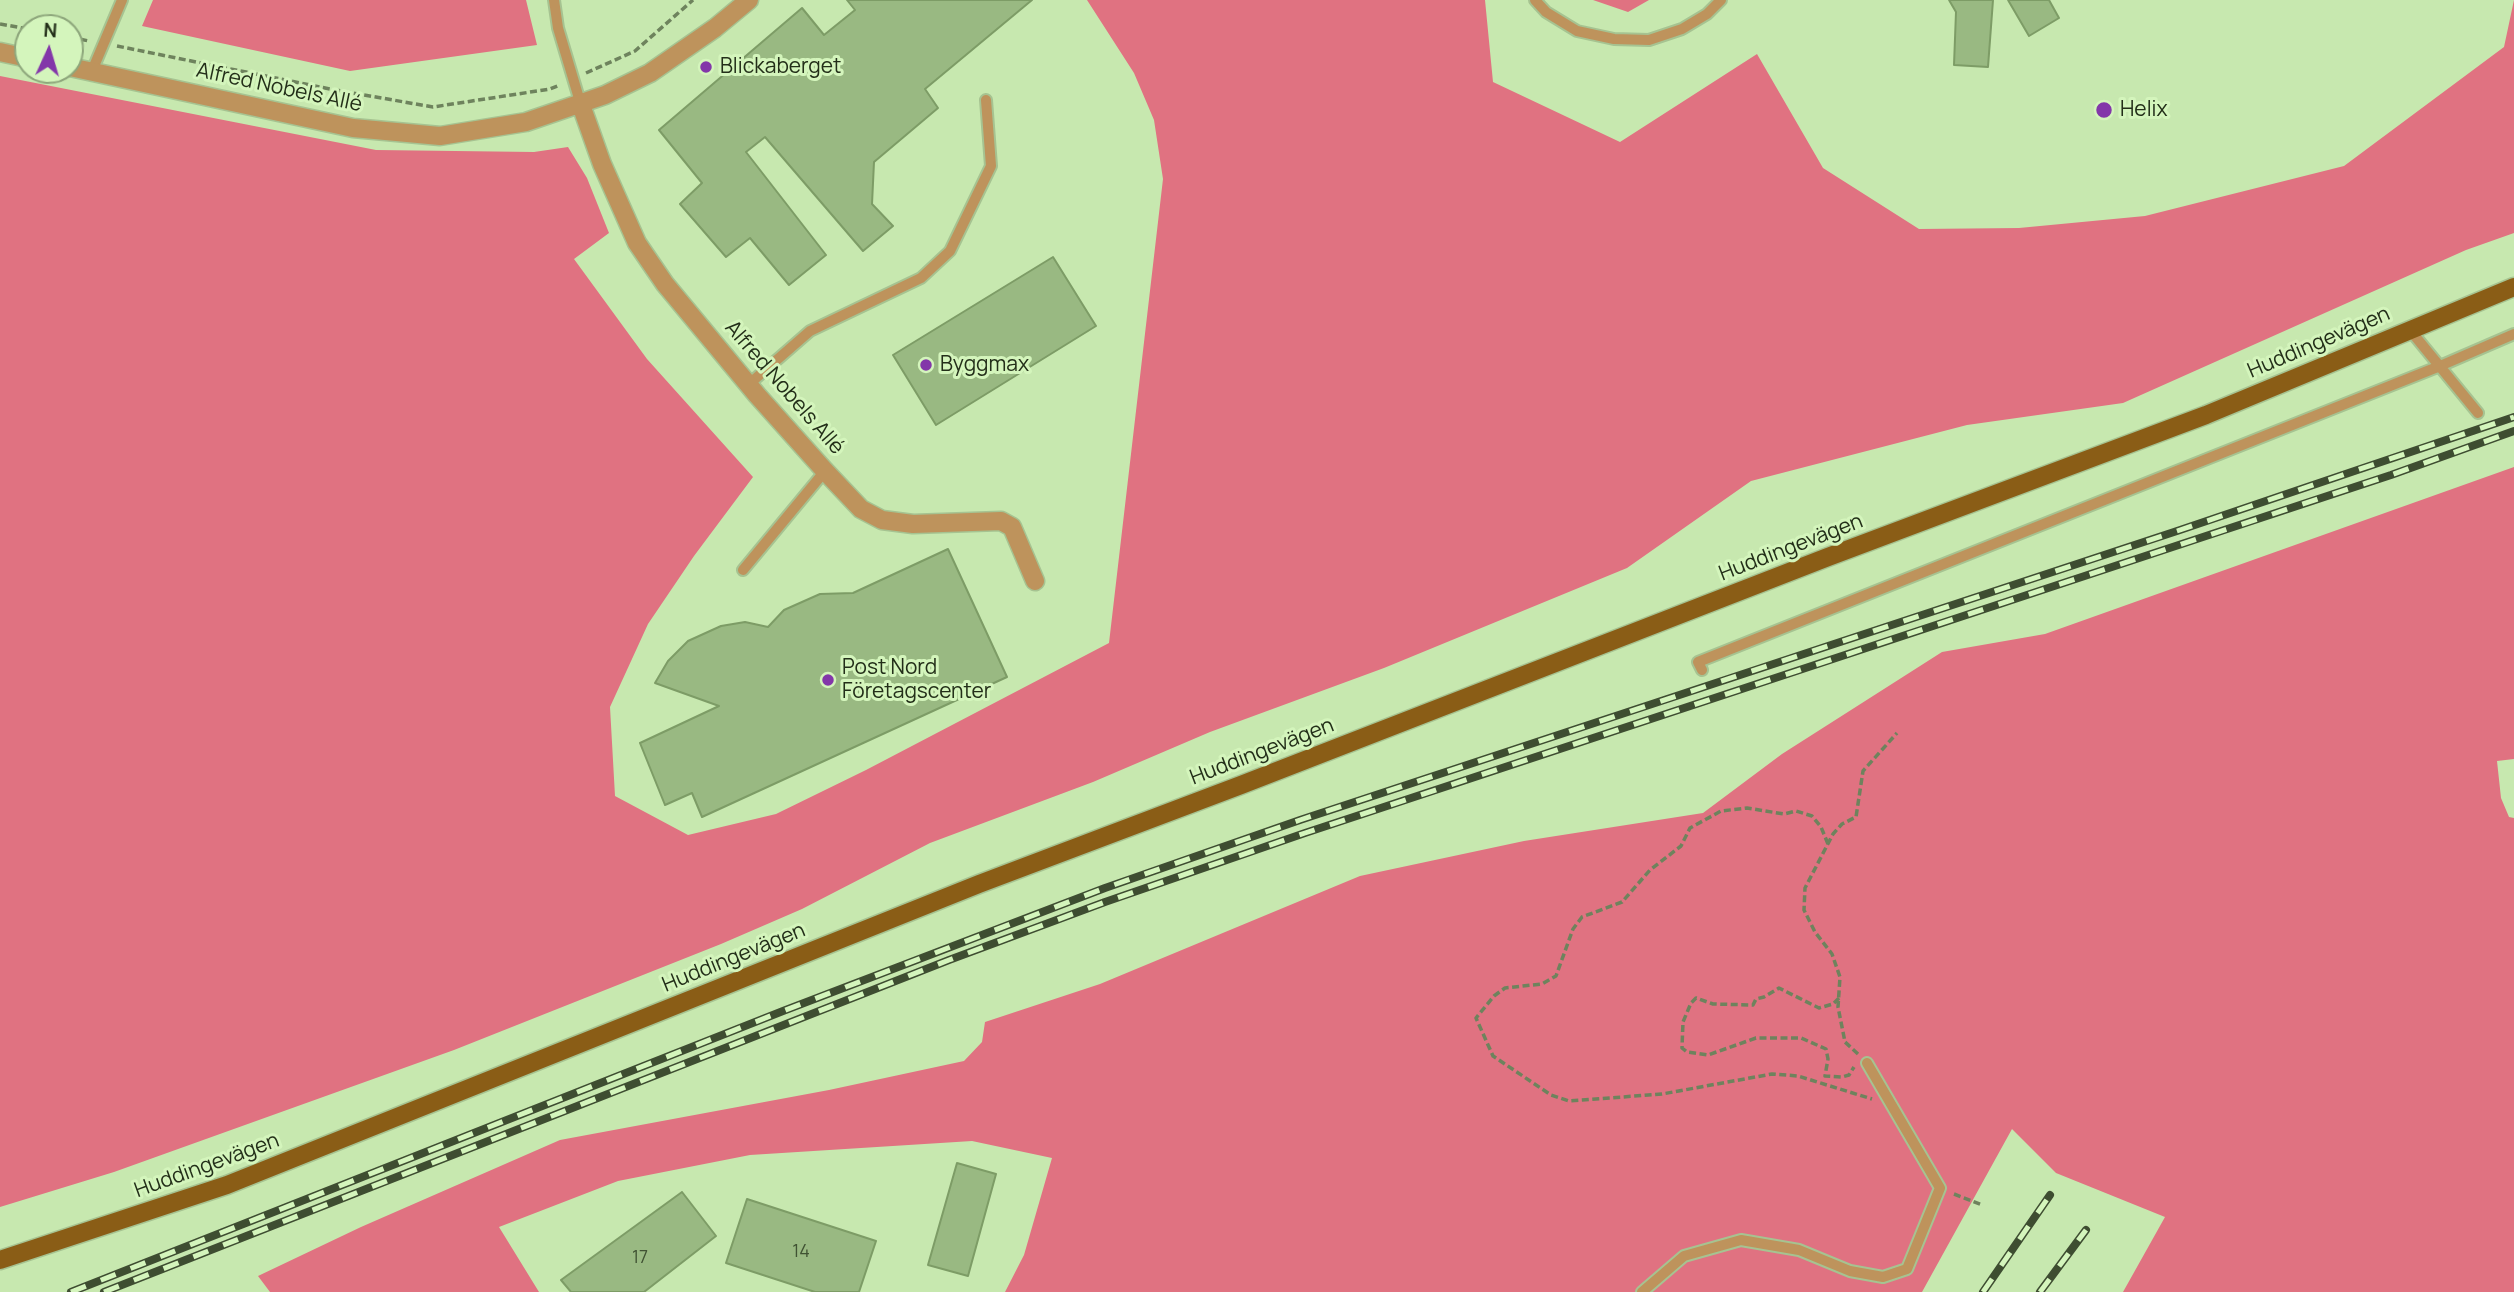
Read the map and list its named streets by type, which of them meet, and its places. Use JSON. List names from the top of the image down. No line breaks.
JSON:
{"streets":{"main road":["Huddingevägen"],"street":["Alfred Nobels Allé"]},"places":["Blickaberget","Helix","Byggmax","Post Nord Företagscenter"],"house_numbers":["14","17"],"north":"top"}
